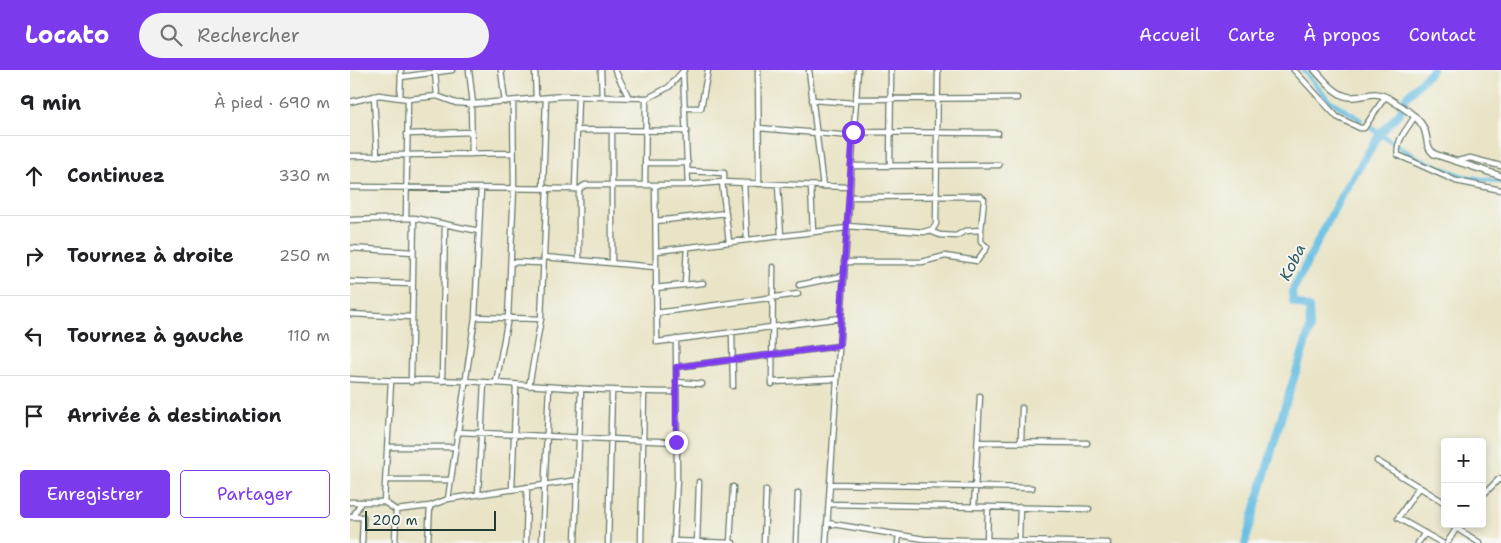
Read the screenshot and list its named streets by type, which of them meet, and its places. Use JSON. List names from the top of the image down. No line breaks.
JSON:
{"water":["Koba"],"scale_bar":"200 m","page":{"header":"Locato","search":"Rechercher","nav":["Accueil","Carte","À propos","Contact"],"heading":["9 min","À pied · 690 m"],"list":[["Continuez","330 m"],["Tournez à droite","250 m"],["Tournez à gauche","110 m"],"Arrivée à destination"],"map_buttons":["+","−"],"buttons":["Enregistrer","Partager"],"scale":"200 m"}}
